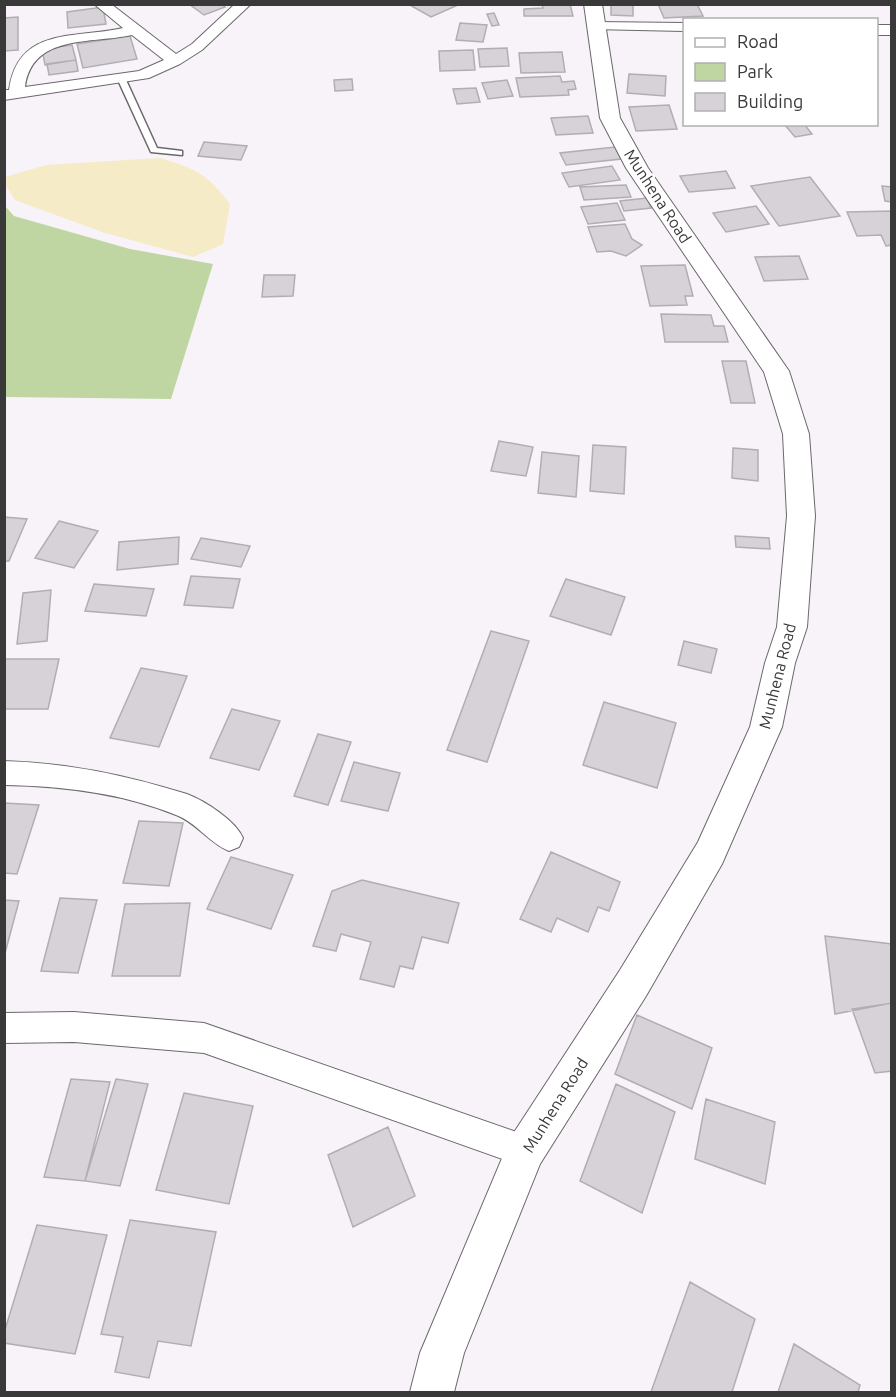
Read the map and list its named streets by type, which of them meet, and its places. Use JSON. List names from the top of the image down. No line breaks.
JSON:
{"streets":{"street":["Munhena Road"]},"legend":["Road","Park","Building"]}
